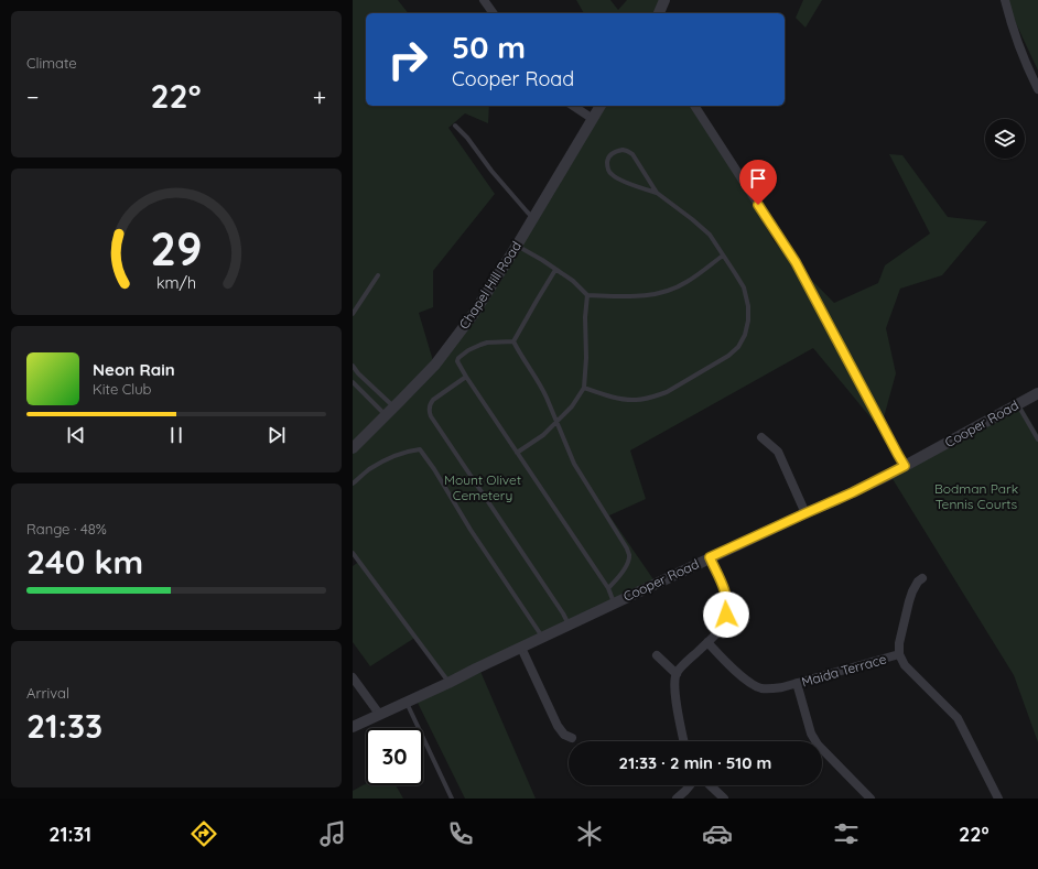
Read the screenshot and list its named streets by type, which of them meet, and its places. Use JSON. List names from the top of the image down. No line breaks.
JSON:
{"streets":{"street":["Chapel Hill Road","Cooper Road","Maida Terrace"]},"parks":["Mount Olivet Cemetery","Bodman Park Tennis Courts"],"page":{"tile":["Climate",["Range · 48%","240 km"],["Arrival","21:33"]],"turn":["50 m","Cooper Road"],"heat":["−","22°","+"],"song":["Neon Rain","Kite Club"],"limit":"30","trip":"21:33 · 2 min · 510 m","tabs":["21:31","22°"],"gauge":["29","km/h"]}}
